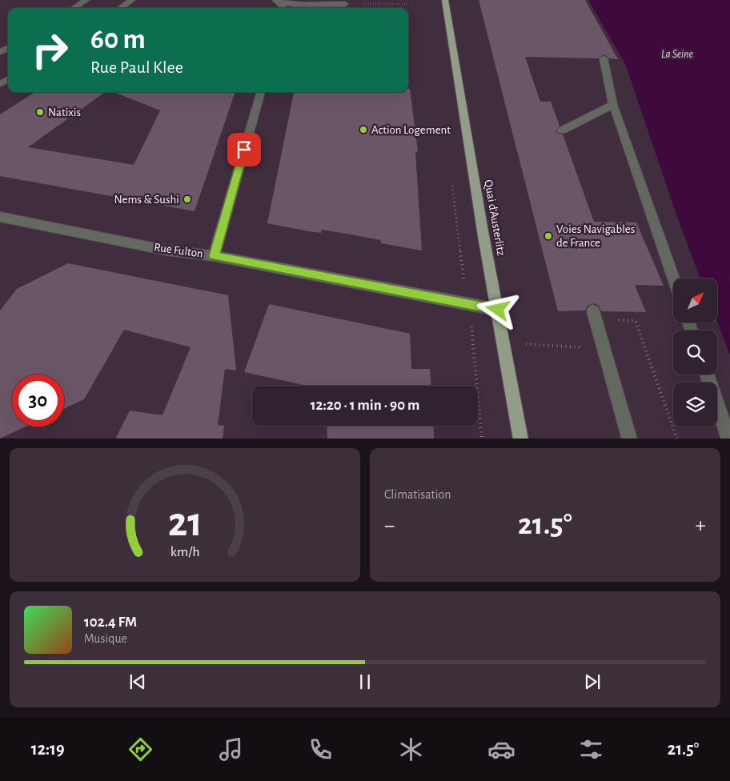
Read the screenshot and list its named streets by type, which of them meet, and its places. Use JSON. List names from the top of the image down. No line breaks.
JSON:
{"streets":{"main road":["Quai d'Austerlitz"],"street":["Rue Fulton"]},"crossings":[["Quai d'Austerlitz","Rue Fulton"]],"water":["La Seine"],"places":["Natixis","Action Logement","Nems & Sushi","Voies Navigables de France"],"north":"top right","page":{"turn":["60 m","Rue Paul Klee"],"limit":"30","trip":"12:20 · 1 min · 90 m","tile":"Climatisation","heat":["−","21.5°","+"],"song":["102.4 FM","Musique"],"tabs":["12:19","21.5°"],"gauge":["21","km/h"]}}
